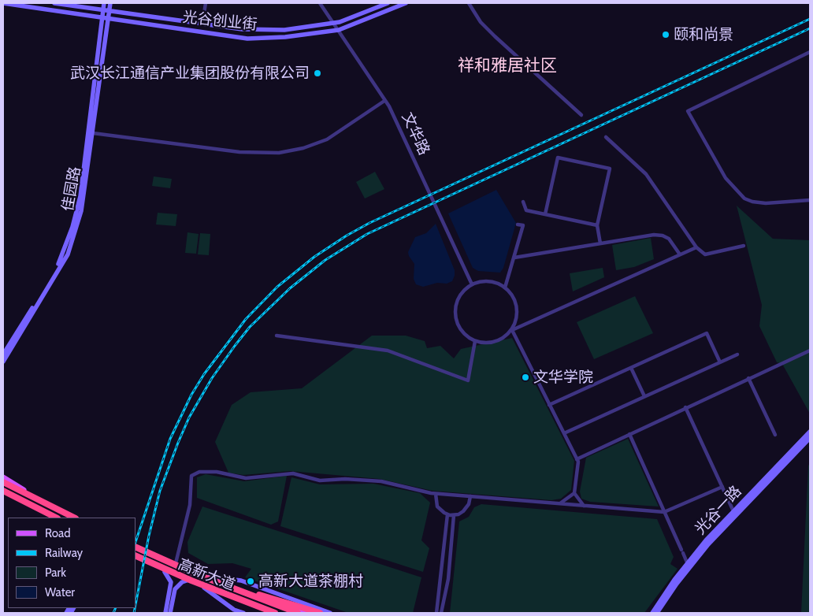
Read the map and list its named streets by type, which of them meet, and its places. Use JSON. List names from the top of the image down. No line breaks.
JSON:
{"streets":{"main road":["光谷创业街","佳园路","光谷一路","高新大道"],"street":["文华路"]},"crossings":[["光谷创业街","文华路"],["光谷创业街","佳园路"]],"districts":["祥和雅居社区"],"places":["颐和尚景","武汉长江通信产业集团股份有限公司","文华学院","高新大道茶棚村"],"legend":["Road","Railway","Park","Water"]}
